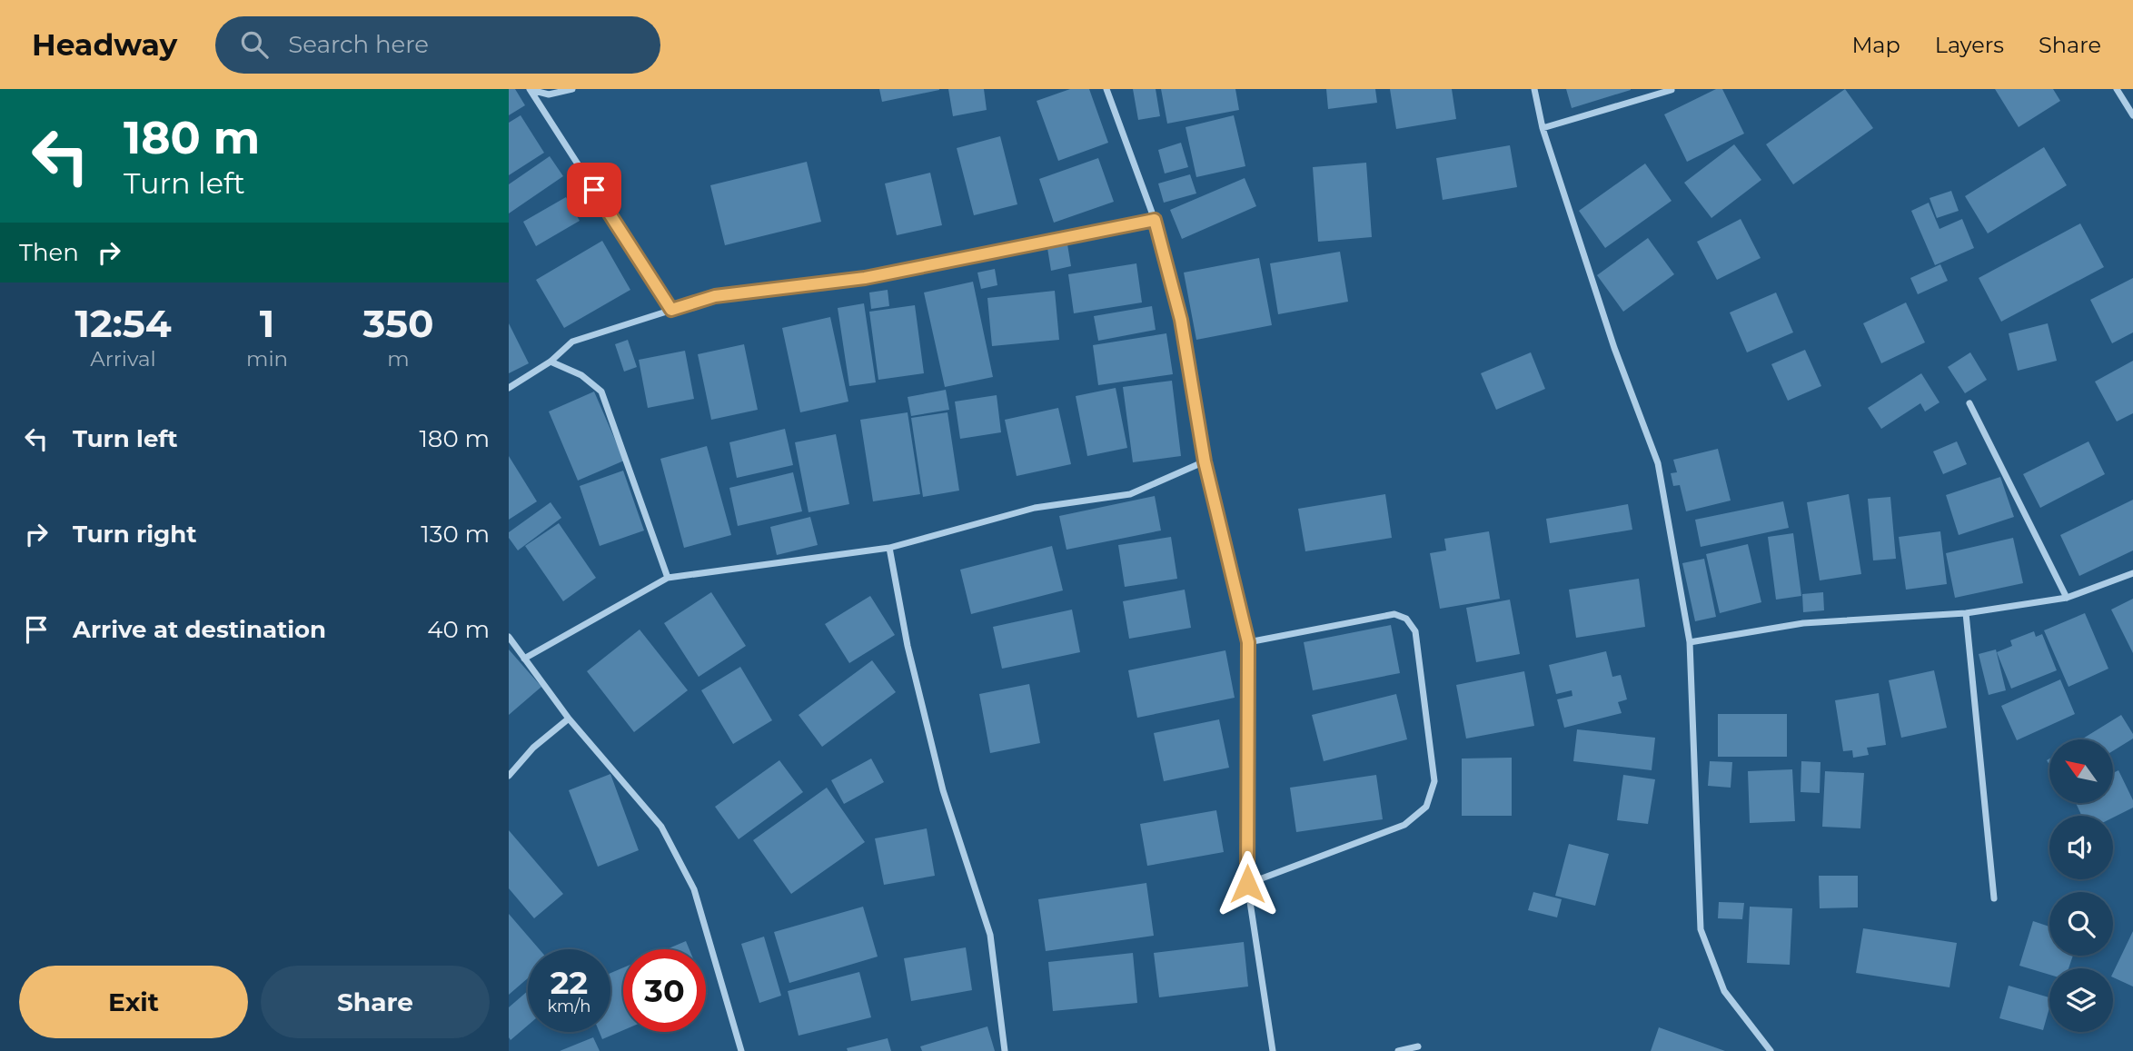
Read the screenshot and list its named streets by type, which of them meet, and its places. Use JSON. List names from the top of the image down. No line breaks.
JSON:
{"north":"top left","page":{"header":"Headway","search":"Search here","nav":["Map","Layers","Share"],"turn":["180 m","Turn left"],"then":"Then","eta":["12:54","Arrival","1","min","350","m"],"list":[{"name":"Turn left","value":"180 m"},{"name":"Turn right","value":"130 m"},{"name":"Arrive at destination","value":"40 m"}],"speed":"22 km/h","limit":"30","buttons":["Exit","Share"]}}
